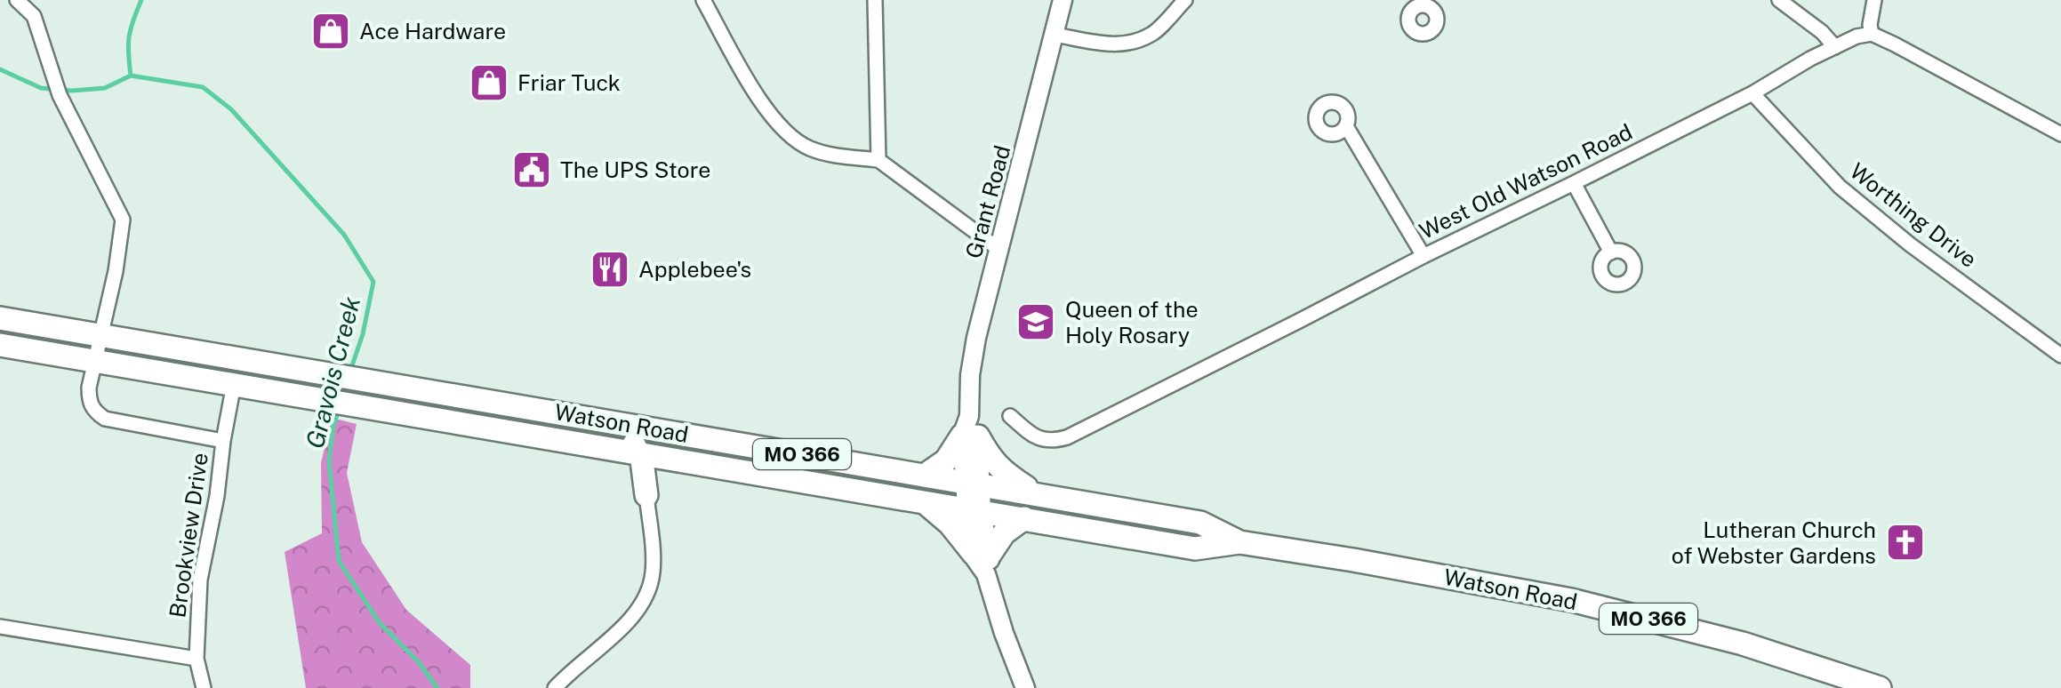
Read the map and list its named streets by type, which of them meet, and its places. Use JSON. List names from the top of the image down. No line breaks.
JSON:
{"streets":{"main road":["Watson Road","MO 366"],"street":["West Old Watson Road","Grant Road","Worthing Drive","Brookview Drive"]},"crossings":[["West Old Watson Road","Worthing Drive"],["Grant Road","Watson Road"],["Watson Road","Brookview Drive"]],"water":["Gravois Creek"],"places":{"shop":["Ace Hardware","Friar Tuck"],"public building":["The UPS Store"],"restaurant":["Applebee's"],"school or university":["Queen of the Holy Rosary"],"church":["Lutheran Church of Webster Gardens"]}}
